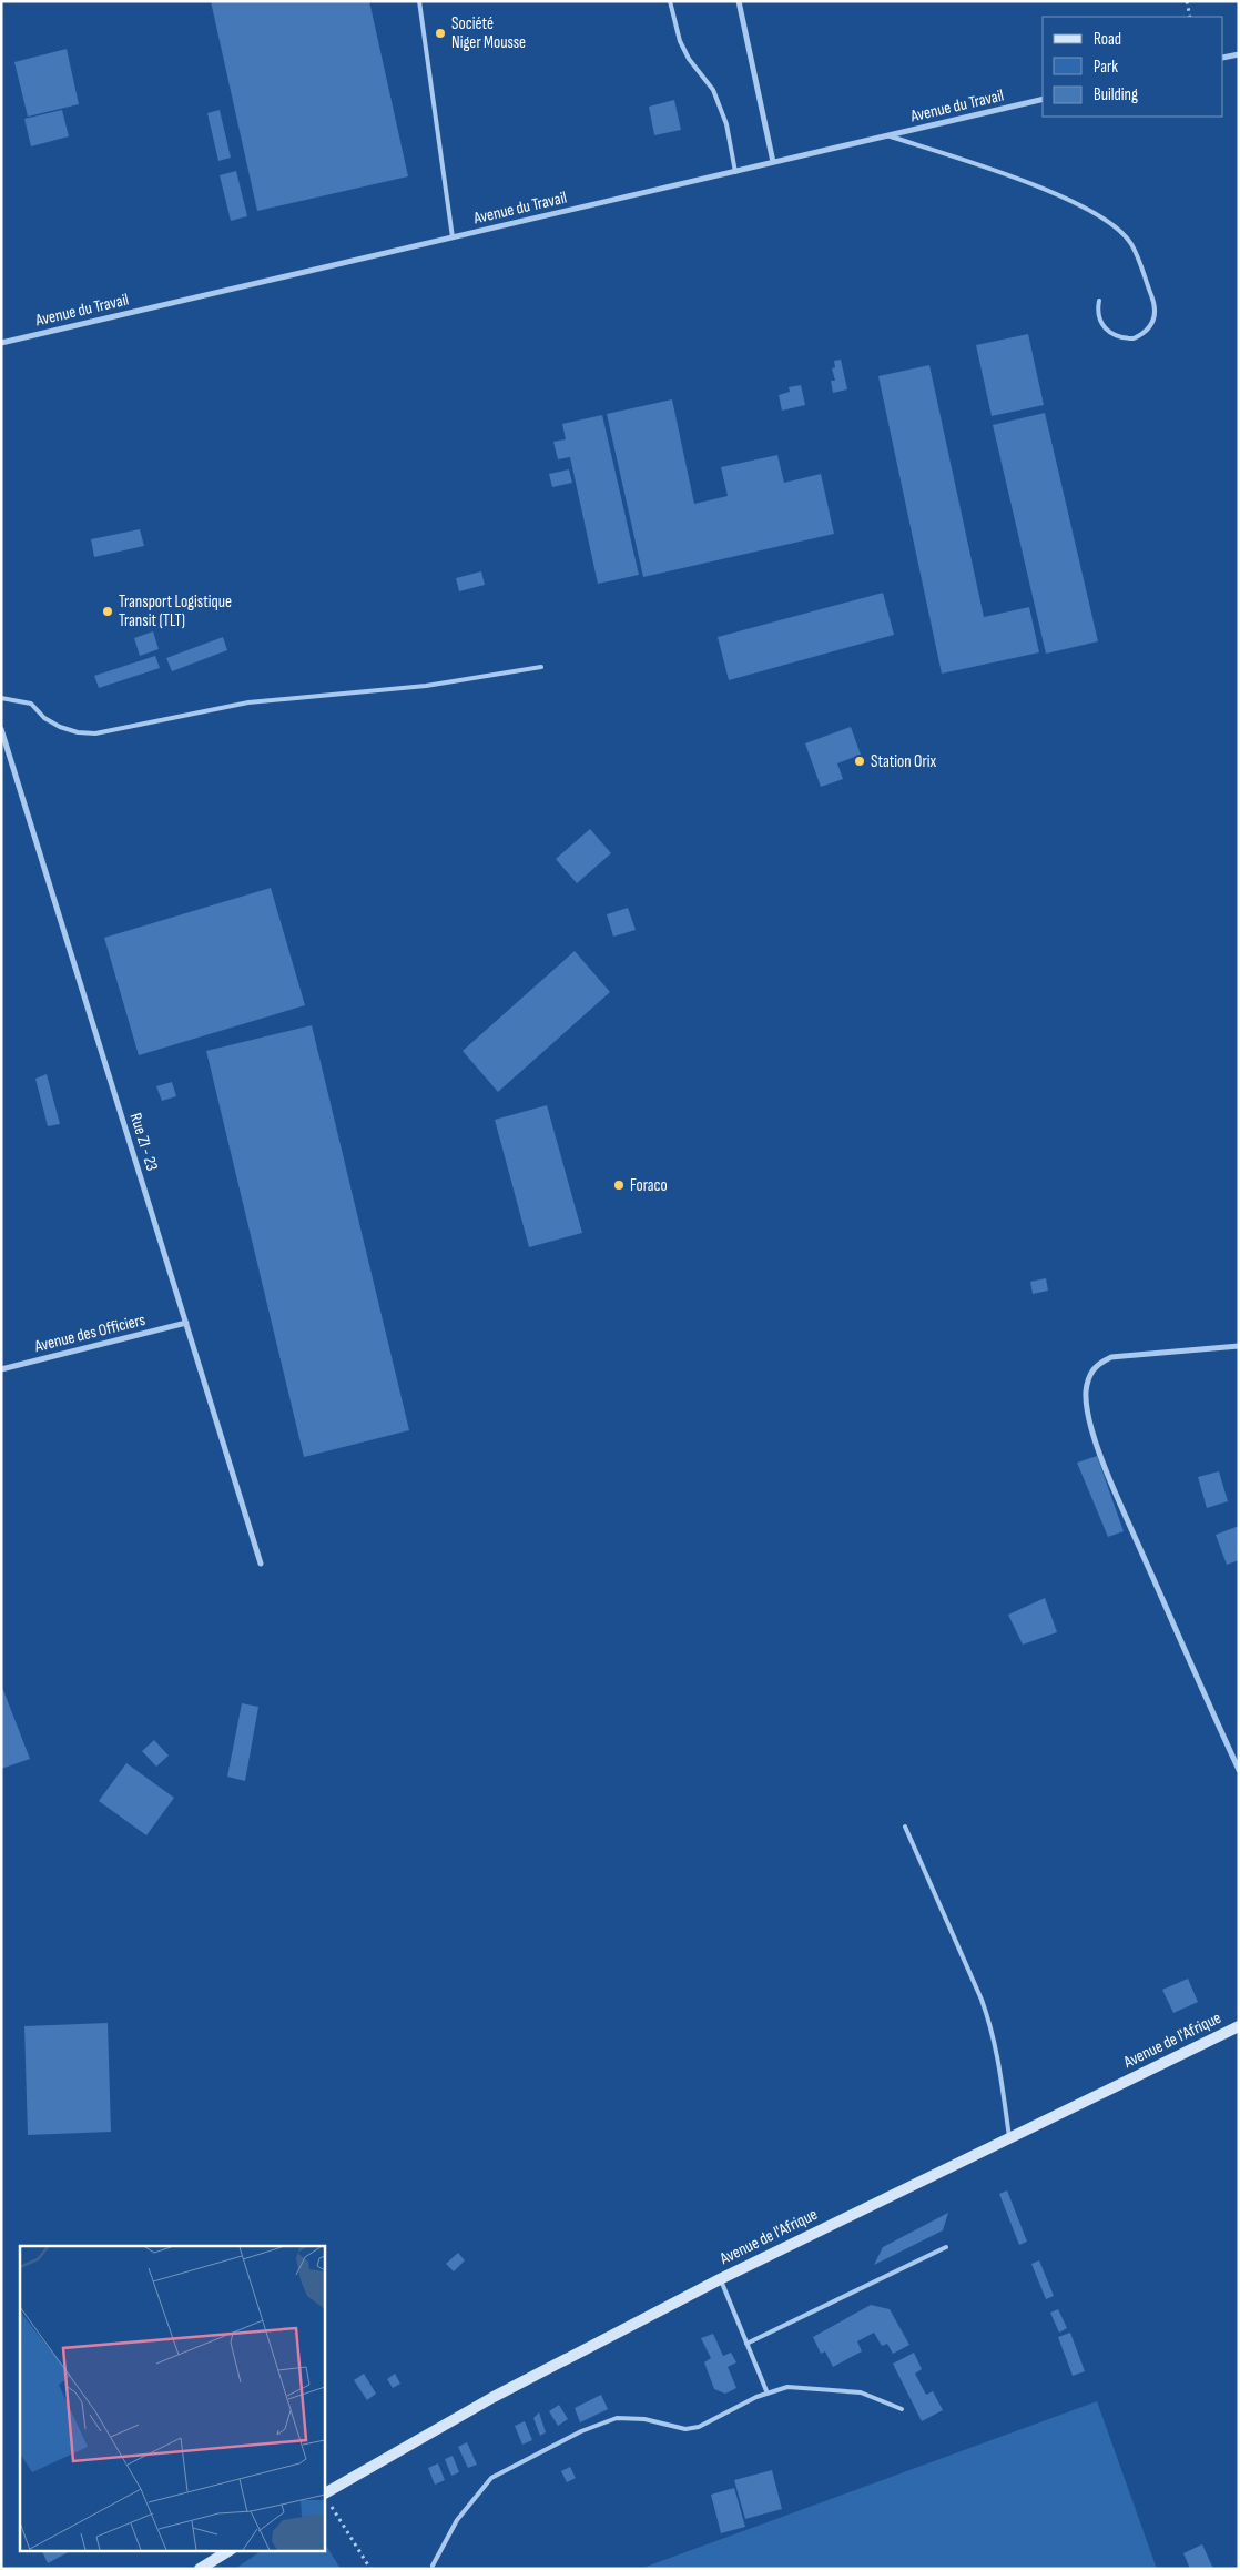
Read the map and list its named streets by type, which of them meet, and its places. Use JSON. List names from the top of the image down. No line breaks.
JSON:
{"streets":{"main road":["Avenue de l'Afrique"],"street":["Avenue du Travail","Rue ZI - 23","Avenue des Officiers"]},"crossings":[["Rue ZI - 23","Avenue des Officiers"]],"places":["Société Niger Mousse","Transport Logistique Transit (TLT)","Station Orix","Foraco"],"legend":["Road","Park","Building"]}
